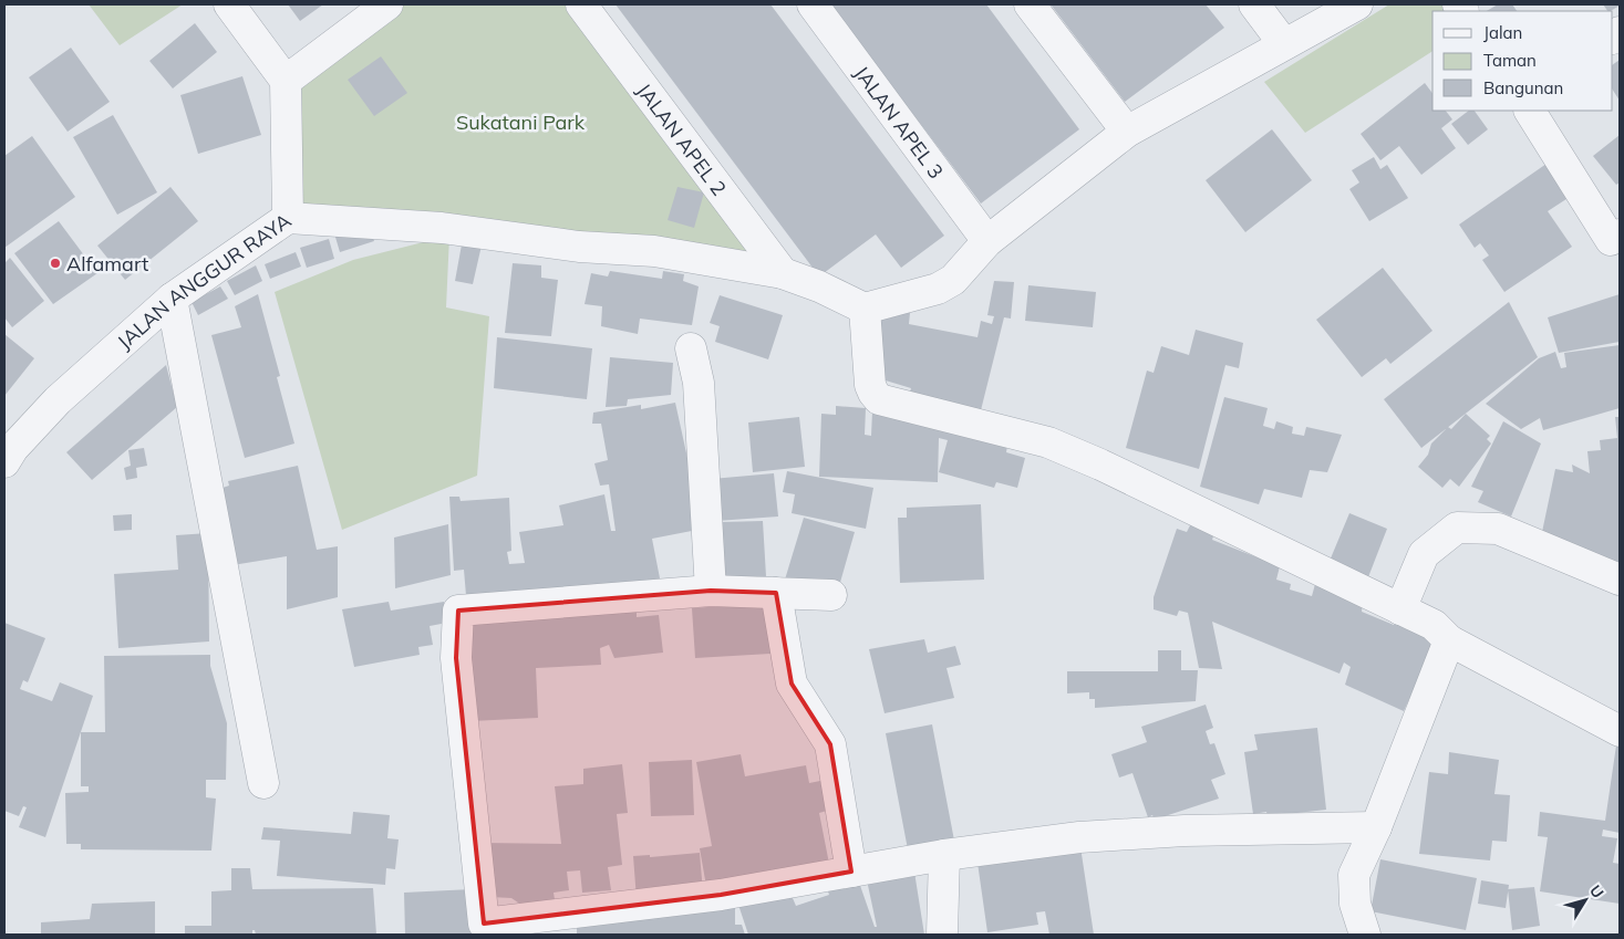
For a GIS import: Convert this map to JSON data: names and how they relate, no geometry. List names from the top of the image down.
{
  "streets": {
    "street": ["JALAN APEL 3", "JALAN APEL 2", "JALAN ANGGUR RAYA"]
  },
  "parks": ["Sukatani Park"],
  "places": ["Alfamart"],
  "legend": ["Jalan", "Taman", "Bangunan"],
  "north": "top right"
}
